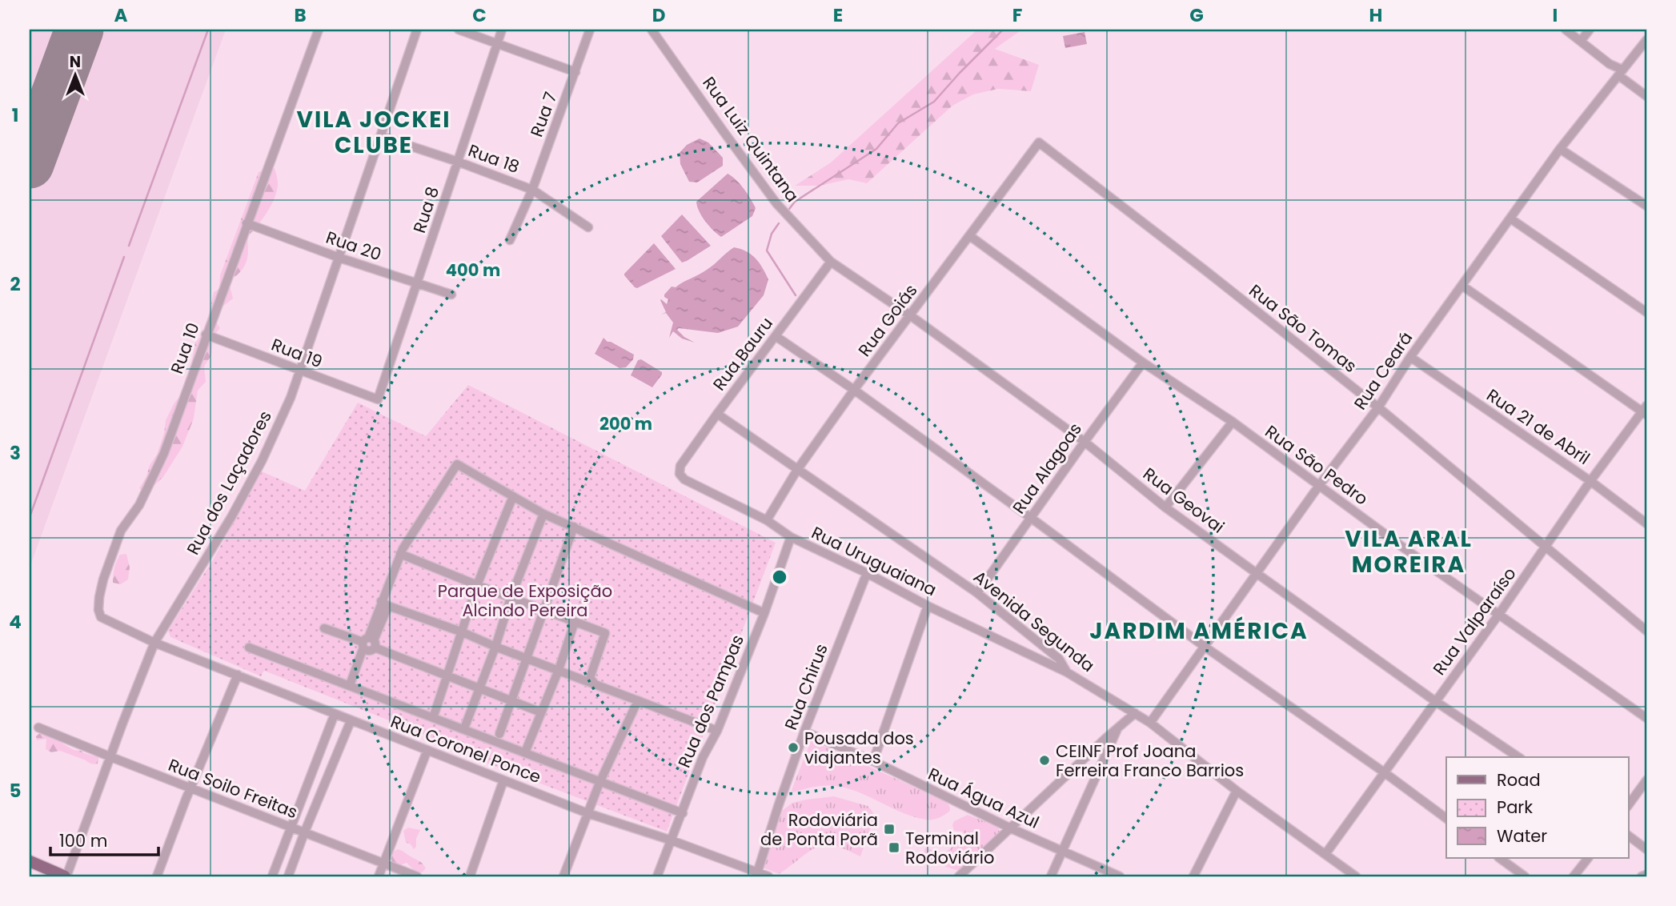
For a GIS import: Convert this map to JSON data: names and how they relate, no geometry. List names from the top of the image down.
{
  "streets": {
    "street": [
      "Rua 7",
      "Rua Luiz Quintana",
      "Rua 18",
      "Rua 8",
      "Rua 20",
      "Rua Goiás",
      "Rua São Tomas",
      "Rua 10",
      "Rua 19",
      "Rua Bauru",
      "Rua Ceará",
      "Rua 21 de Abril",
      "Rua São Pedro",
      "Rua Alagoas",
      "Rua dos Laçadores",
      "Rua Geovai",
      "Rua Uruguaiana",
      "Avenida Segunda",
      "Rua Valparaíso",
      "Rua Chirus",
      "Rua dos Pampas",
      "Rua Coronel Ponce",
      "Rua Soilo Freitas",
      "Rua Água Azul"
    ]
  },
  "crossings": [
    ["Rua 7", "Rua 18"],
    ["Rua Luiz Quintana", "Rua Bauru"],
    ["Rua Luiz Quintana", "Rua Geovai"],
    ["Rua 18", "Rua 8"],
    ["Rua 18", "Rua dos Laçadores"],
    ["Rua 8", "Rua 20"],
    ["Rua 8", "Rua 19"],
    ["Rua 20", "Rua 10"],
    ["Rua 20", "Rua dos Laçadores"],
    ["Rua Goiás", "Rua São Tomas"],
    ["Rua Goiás", "Rua São Pedro"],
    ["Rua Goiás", "Rua Geovai"],
    ["Rua Goiás", "Rua Uruguaiana"],
    ["Rua Goiás", "Avenida Segunda"],
    ["Rua São Tomas", "Rua Ceará"],
    ["Rua São Tomas", "Rua Valparaíso"],
    ["Rua 10", "Rua 19"],
    ["Rua 10", "Rua dos Laçadores"],
    ["Rua 10", "Rua Coronel Ponce"],
    ["Rua 19", "Rua dos Laçadores"],
    ["Rua Bauru", "Rua Geovai"],
    ["Rua Bauru", "Rua Uruguaiana"],
    ["Rua Bauru", "Avenida Segunda"],
    ["Rua Ceará", "Rua 21 de Abril"],
    ["Rua Ceará", "Rua São Pedro"],
    ["Rua Ceará", "Rua Geovai"],
    ["Rua Ceará", "Avenida Segunda"],
    ["Rua 21 de Abril", "Rua Valparaíso"],
    ["Rua São Pedro", "Rua Alagoas"],
    ["Rua São Pedro", "Rua Valparaíso"],
    ["Rua Alagoas", "Rua Geovai"],
    ["Rua Alagoas", "Avenida Segunda"],
    ["Rua dos Laçadores", "Rua Coronel Ponce"],
    ["Rua dos Laçadores", "Rua Soilo Freitas"],
    ["Rua Geovai", "Rua Valparaíso"],
    ["Rua Uruguaiana", "Avenida Segunda"],
    ["Rua Uruguaiana", "Rua Chirus"],
    ["Rua Uruguaiana", "Rua dos Pampas"],
    ["Avenida Segunda", "Rua Valparaíso"],
    ["Rua Chirus", "Rua Coronel Ponce"],
    ["Rua Chirus", "Rua Água Azul"],
    ["Rua dos Pampas", "Rua Coronel Ponce"]
  ],
  "districts": ["VILA JOCKEI CLUBE", "VILA ARAL MOREIRA", "JARDIM AMÉRICA"],
  "parks": ["Parque de Exposição Alcindo Pereira"],
  "places": {
    "other": ["Pousada dos viajantes", "CEINF Prof Joana Ferreira Franco Barrios"],
    "transit": ["Rodoviária de Ponta Porã", "Terminal Rodoviário"]
  },
  "legend": ["Road", "Park", "Water"],
  "scale_bar": "100 m",
  "north": "top",
  "grid": {
    "columns": [
      "A",
      "B",
      "C",
      "D",
      "E",
      "F",
      "G",
      "H",
      "I"
    ],
    "rows": [
      "1",
      "2",
      "3",
      "4",
      "5"
    ]
  },
  "rings": ["400 m", "200 m"]
}
